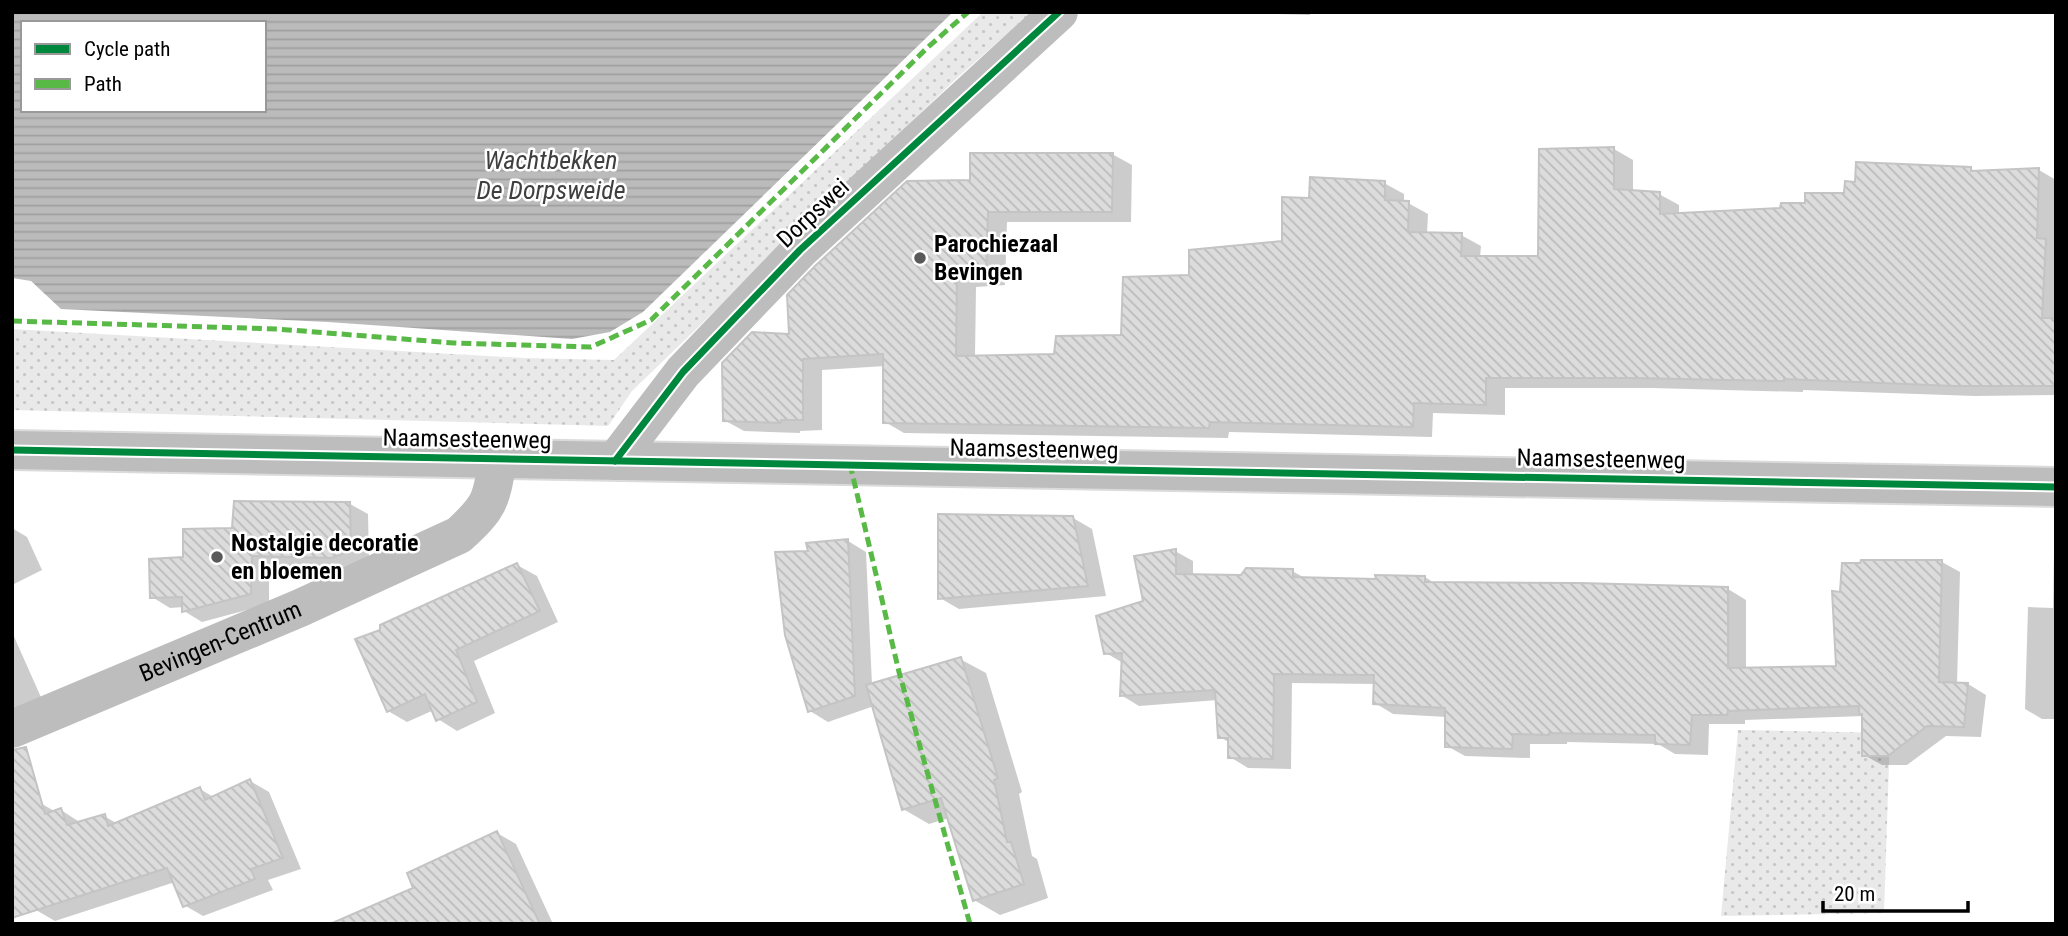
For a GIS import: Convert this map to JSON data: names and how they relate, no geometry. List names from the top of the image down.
{
  "streets": {
    "main road": ["Dorpswei", "Naamsesteenweg", "Bevingen-Centrum"]
  },
  "crossings": [
    ["Dorpswei", "Naamsesteenweg"],
    ["Naamsesteenweg", "Bevingen-Centrum"]
  ],
  "water": ["Wachtbekken De Dorpsweide"],
  "places": ["Parochiezaal Bevingen", "Nostalgie decoratie en bloemen"],
  "legend": ["Cycle path", "Path"],
  "scale_bar": "20 m"
}
